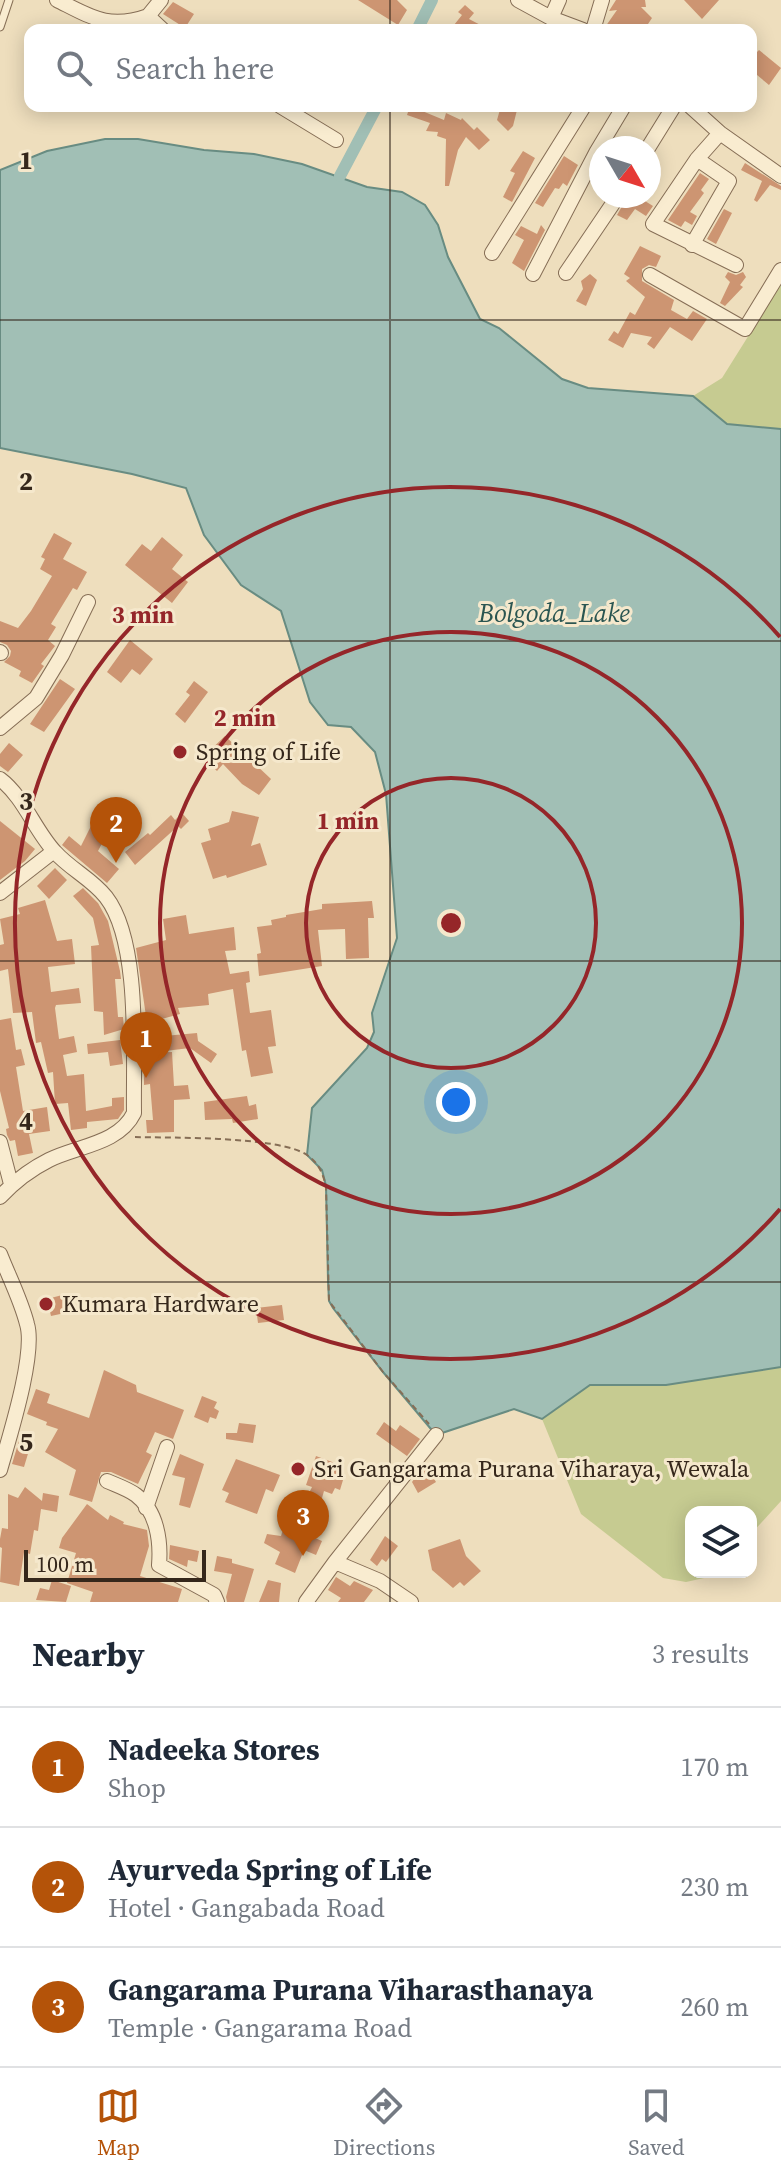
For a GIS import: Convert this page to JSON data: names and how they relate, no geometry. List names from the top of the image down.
{
  "water": ["Bolgoda_Lake"],
  "places": ["Spring of Life", "Kumara Hardware", "Sri Gangarama Purana Viharaya, Wewala"],
  "scale_bar": "100 m",
  "north": "bottom right",
  "page": {
    "search": "Search here",
    "pins": ["2", "1", "3"],
    "scale": "100 m",
    "heading": ["Nearby", "3 results"],
    "list": [
      {
        "mark": "1",
        "name": "Nadeeka Stores",
        "note": "Shop",
        "value": "170 m"
      },
      {
        "mark": "2",
        "name": "Ayurveda Spring of Life",
        "note": "Hotel · Gangabada Road",
        "value": "230 m"
      },
      {
        "mark": "3",
        "name": "Gangarama Purana Viharasthanaya",
        "note": "Temple · Gangarama Road",
        "value": "260 m"
      }
    ],
    "nav": ["Map", "Directions", "Saved"]
  },
  "grid": {
    "rows": [
      "1",
      "2",
      "3",
      "4",
      "5"
    ]
  },
  "rings": ["3 min", "2 min", "1 min"]
}
